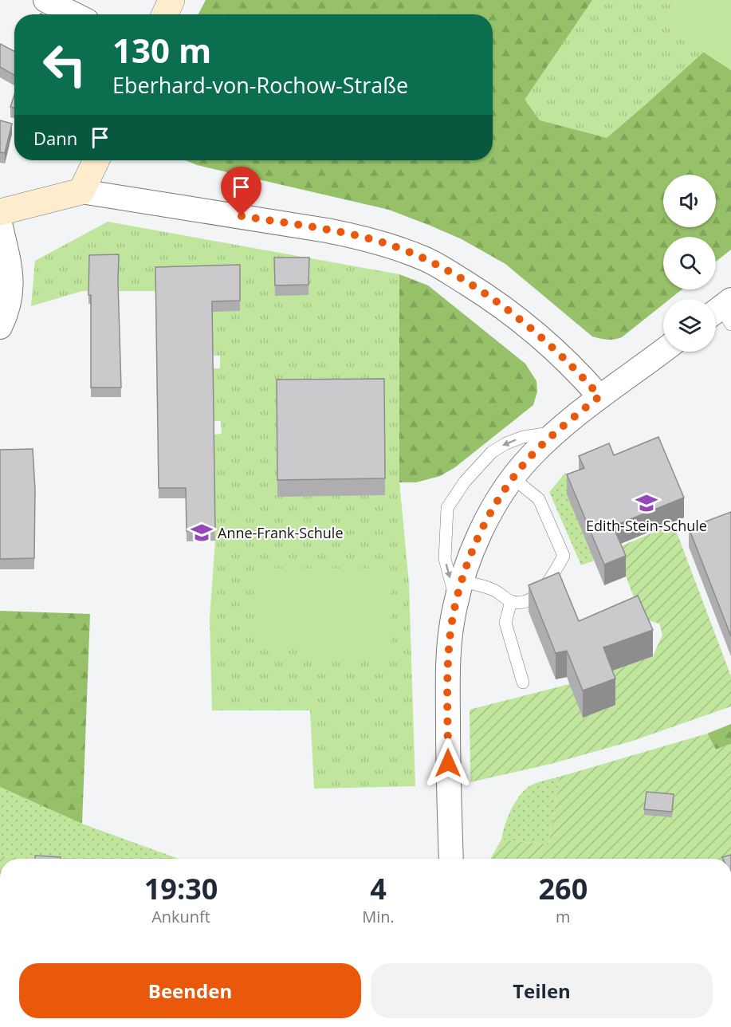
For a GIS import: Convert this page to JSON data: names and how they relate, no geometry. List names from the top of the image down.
{
  "places": {
    "school or university": ["Edith-Stein-Schule", "Anne-Frank-Schule"]
  },
  "page": {
    "turn": ["130 m", "Eberhard-von-Rochow-Straße"],
    "then": "Dann",
    "eta": [
      "19:30",
      "Ankunft",
      "4",
      "Min.",
      "260",
      "m"
    ],
    "buttons": ["Beenden", "Teilen"]
  }
}
